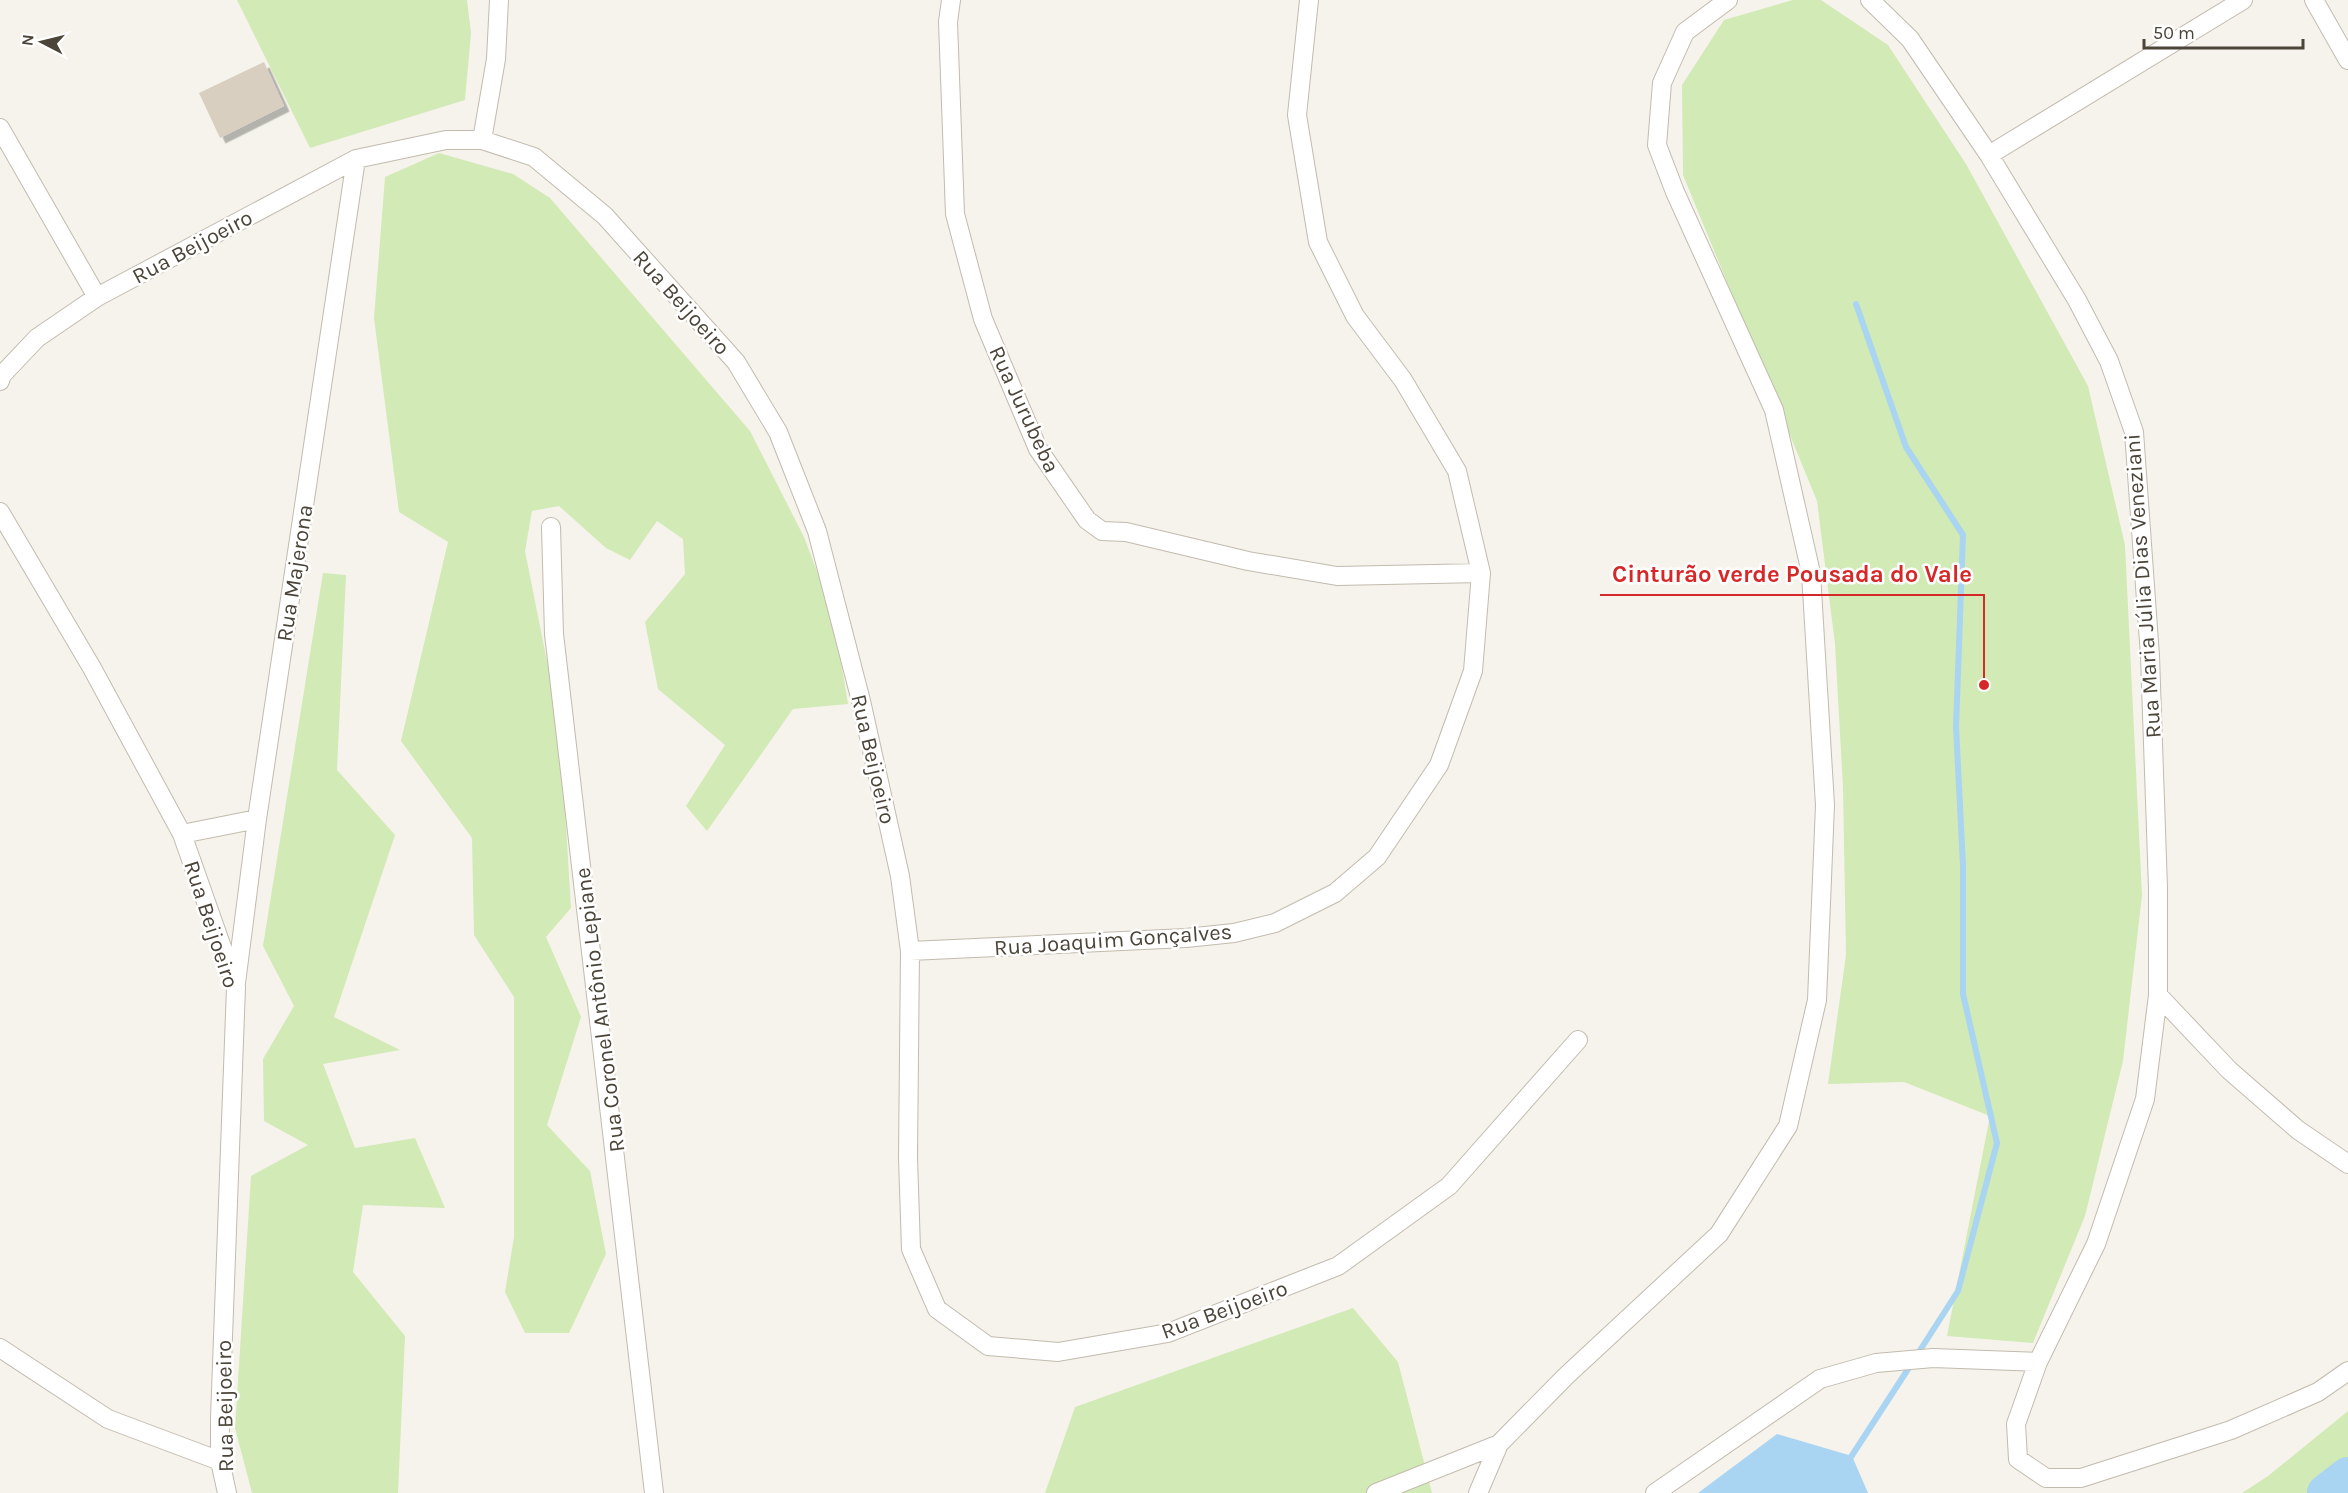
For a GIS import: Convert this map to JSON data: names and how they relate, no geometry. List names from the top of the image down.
{
  "streets": {
    "street": [
      "Rua Beijoeiro",
      "Rua Jurubeba",
      "Rua Majerona",
      "Rua Maria Júlia Dias Veneziani",
      "Rua Joaquim Gonçalves",
      "Rua Coronel Antônio Lepiane"
    ]
  },
  "crossings": [
    ["Rua Beijoeiro", "Rua Majerona"],
    ["Rua Beijoeiro", "Rua Joaquim Gonçalves"],
    ["Rua Jurubeba", "Rua Joaquim Gonçalves"]
  ],
  "places": ["Cinturão verde Pousada do Vale"],
  "scale_bar": "50 m",
  "north": "left"
}
